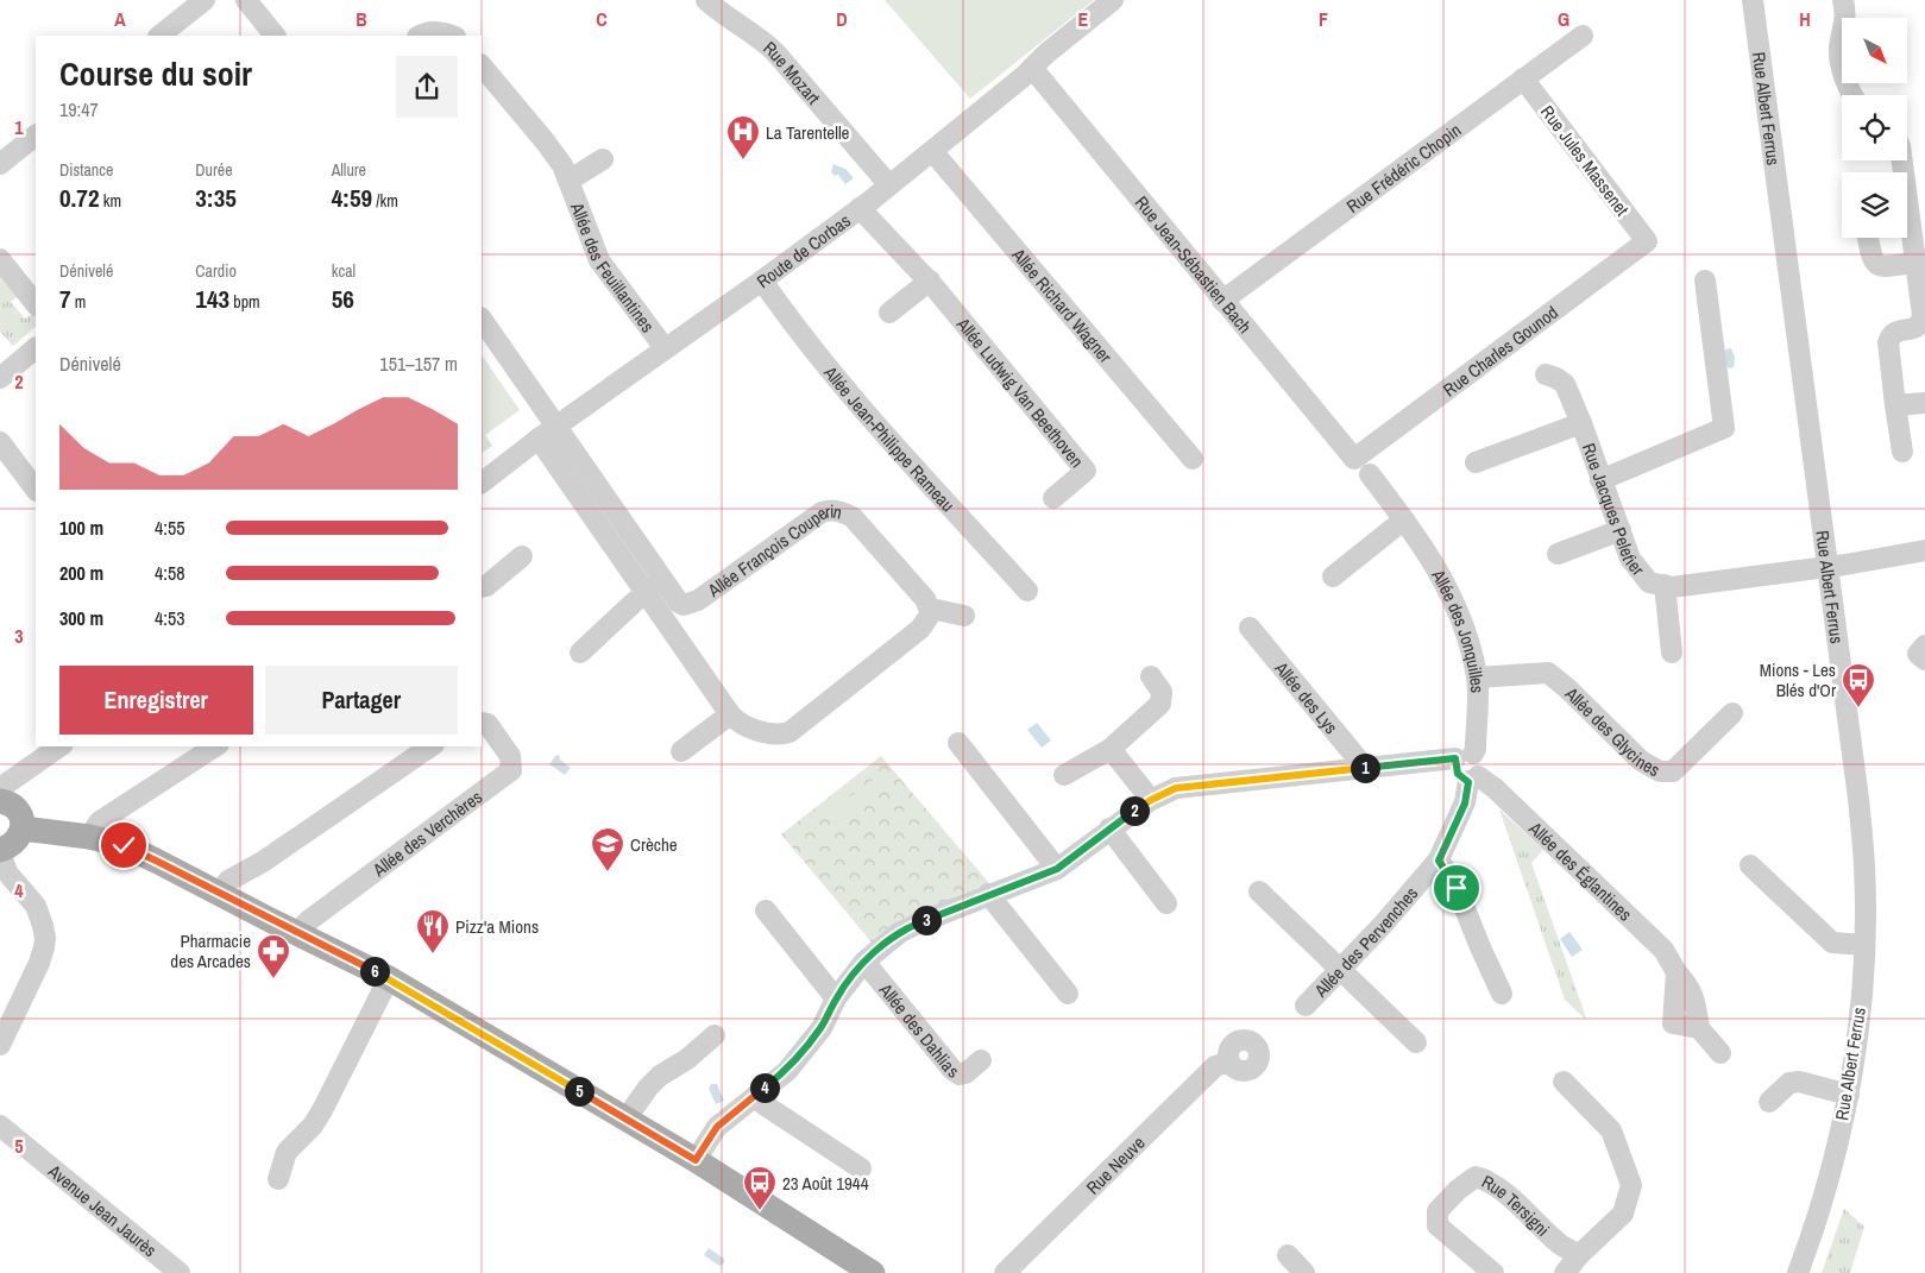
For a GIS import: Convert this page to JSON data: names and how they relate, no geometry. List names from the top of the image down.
{
  "streets": {
    "street": [
      "Rue Mozart",
      "Rue Albert Ferrus",
      "Rue Jules Massenet",
      "Rue Frédéric Chopin",
      "Route de Corbas",
      "Rue Jean-Sébastien Bach",
      "Allée des Feuillantines",
      "Allée Richard Wagner",
      "Rue Charles Gounod",
      "Allée Ludwig Van Beethoven",
      "Allée Jean-Philippe Rameau",
      "Rue Jacques Peletier",
      "Allée François Couperin",
      "Allée des Jonquilles",
      "Allée des Lys",
      "Allée des Glycines",
      "Allée des Verchères",
      "Allée des Églantines",
      "Allée des Pervenches",
      "Allée des Dahlias",
      "Rue Neuve",
      "Rue Tersigni",
      "Avenue Jean Jaurès"
    ]
  },
  "crossings": [
    ["Rue Mozart", "Route de Corbas"],
    ["Rue Albert Ferrus", "Rue Jacques Peletier"],
    ["Rue Jules Massenet", "Rue Frédéric Chopin"],
    ["Rue Jules Massenet", "Rue Charles Gounod"],
    ["Rue Frédéric Chopin", "Rue Jean-Sébastien Bach"],
    ["Route de Corbas", "Rue Jean-Sébastien Bach"],
    ["Route de Corbas", "Allée des Feuillantines"],
    ["Route de Corbas", "Allée Richard Wagner"],
    ["Route de Corbas", "Allée Ludwig Van Beethoven"],
    ["Route de Corbas", "Allée Jean-Philippe Rameau"],
    ["Route de Corbas", "Allée François Couperin"],
    ["Rue Jean-Sébastien Bach", "Rue Charles Gounod"],
    ["Allée des Jonquilles", "Allée des Glycines"],
    ["Allée des Églantines", "Allée des Pervenches"]
  ],
  "places": {
    "hospital": ["La Tarentelle"],
    "bus stop": ["Mions - Les Blés d'Or", "23 Août 1944"],
    "school or university": ["Crèche"],
    "restaurant": ["Pizz'a Mions"],
    "pharmacy": ["Pharmacie des Arcades"]
  },
  "north": "bottom right",
  "page": {
    "heading": ["Course du soir", "19:47"],
    "stats": [
      ["Distance", "0.72 km"],
      ["Durée", "3:35"],
      ["Allure", "4:59 /km"],
      ["Dénivelé", "7 m"],
      ["Cardio", "143 bpm"],
      ["kcal", "56"]
    ],
    "chart": ["Dénivelé", "151–157 m"],
    "list": [
      {
        "name": "100 m",
        "note": "4:55"
      },
      {
        "name": "200 m",
        "note": "4:58"
      },
      {
        "name": "300 m",
        "note": "4:53"
      }
    ],
    "buttons": ["Enregistrer", "Partager"],
    "pins": [
      "1",
      "2",
      "3",
      "6",
      "4",
      "5"
    ]
  },
  "grid": {
    "columns": [
      "A",
      "B",
      "C",
      "D",
      "E",
      "F",
      "G",
      "H"
    ],
    "rows": [
      "1",
      "2",
      "3",
      "4",
      "5"
    ]
  }
}
